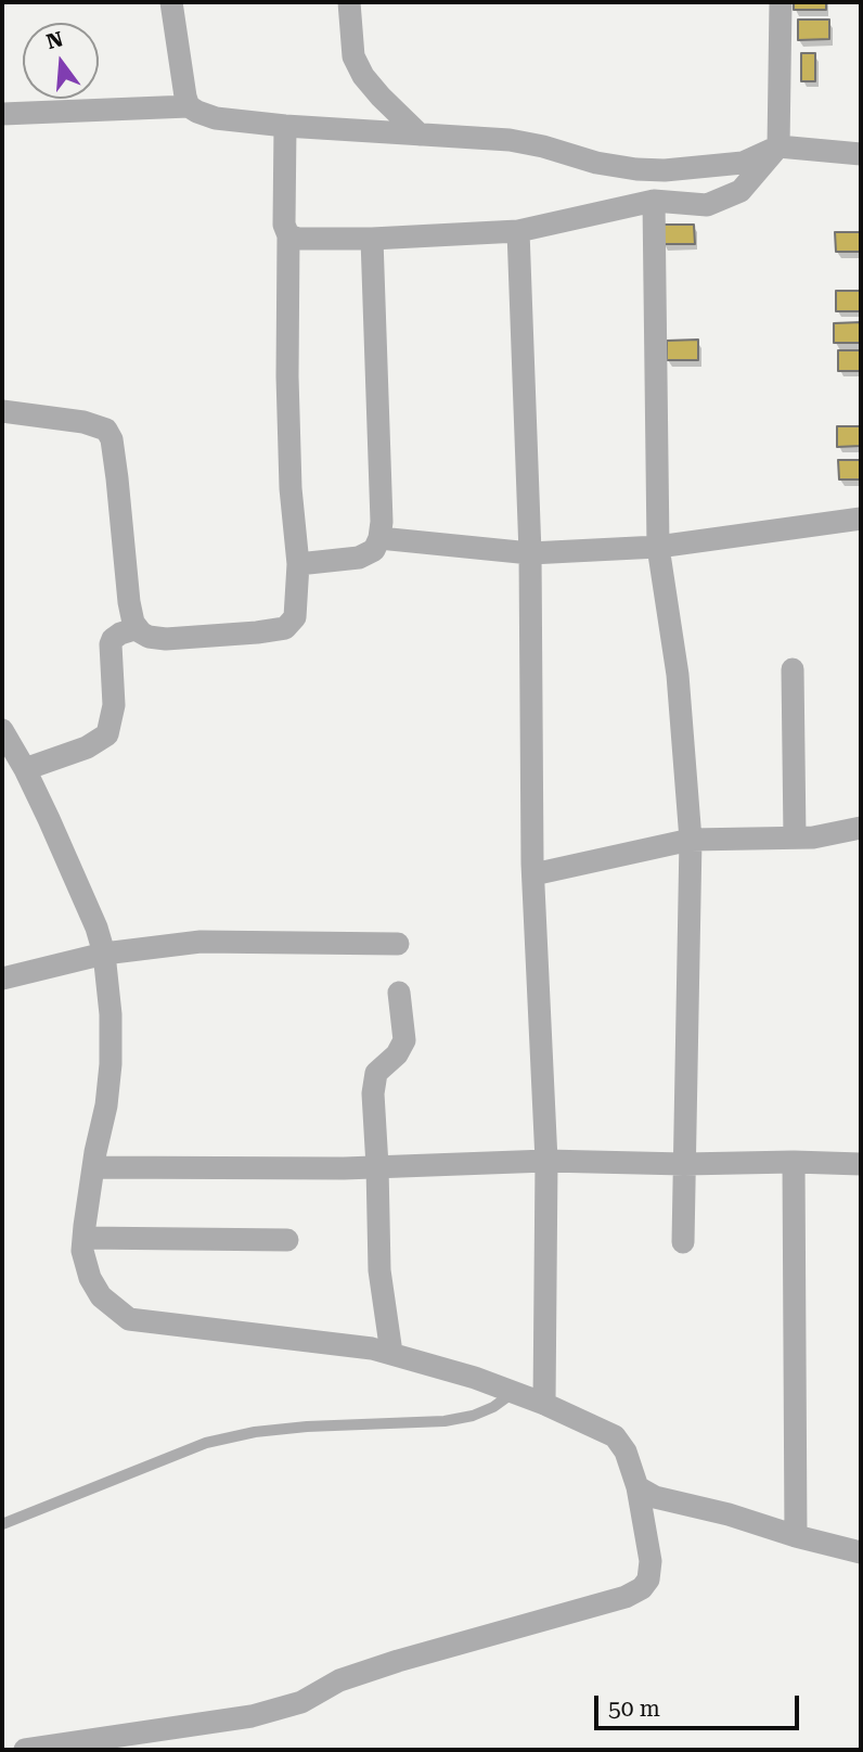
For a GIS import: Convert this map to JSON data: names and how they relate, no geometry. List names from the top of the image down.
{
  "scale_bar": "50 m",
  "north": "top"
}
